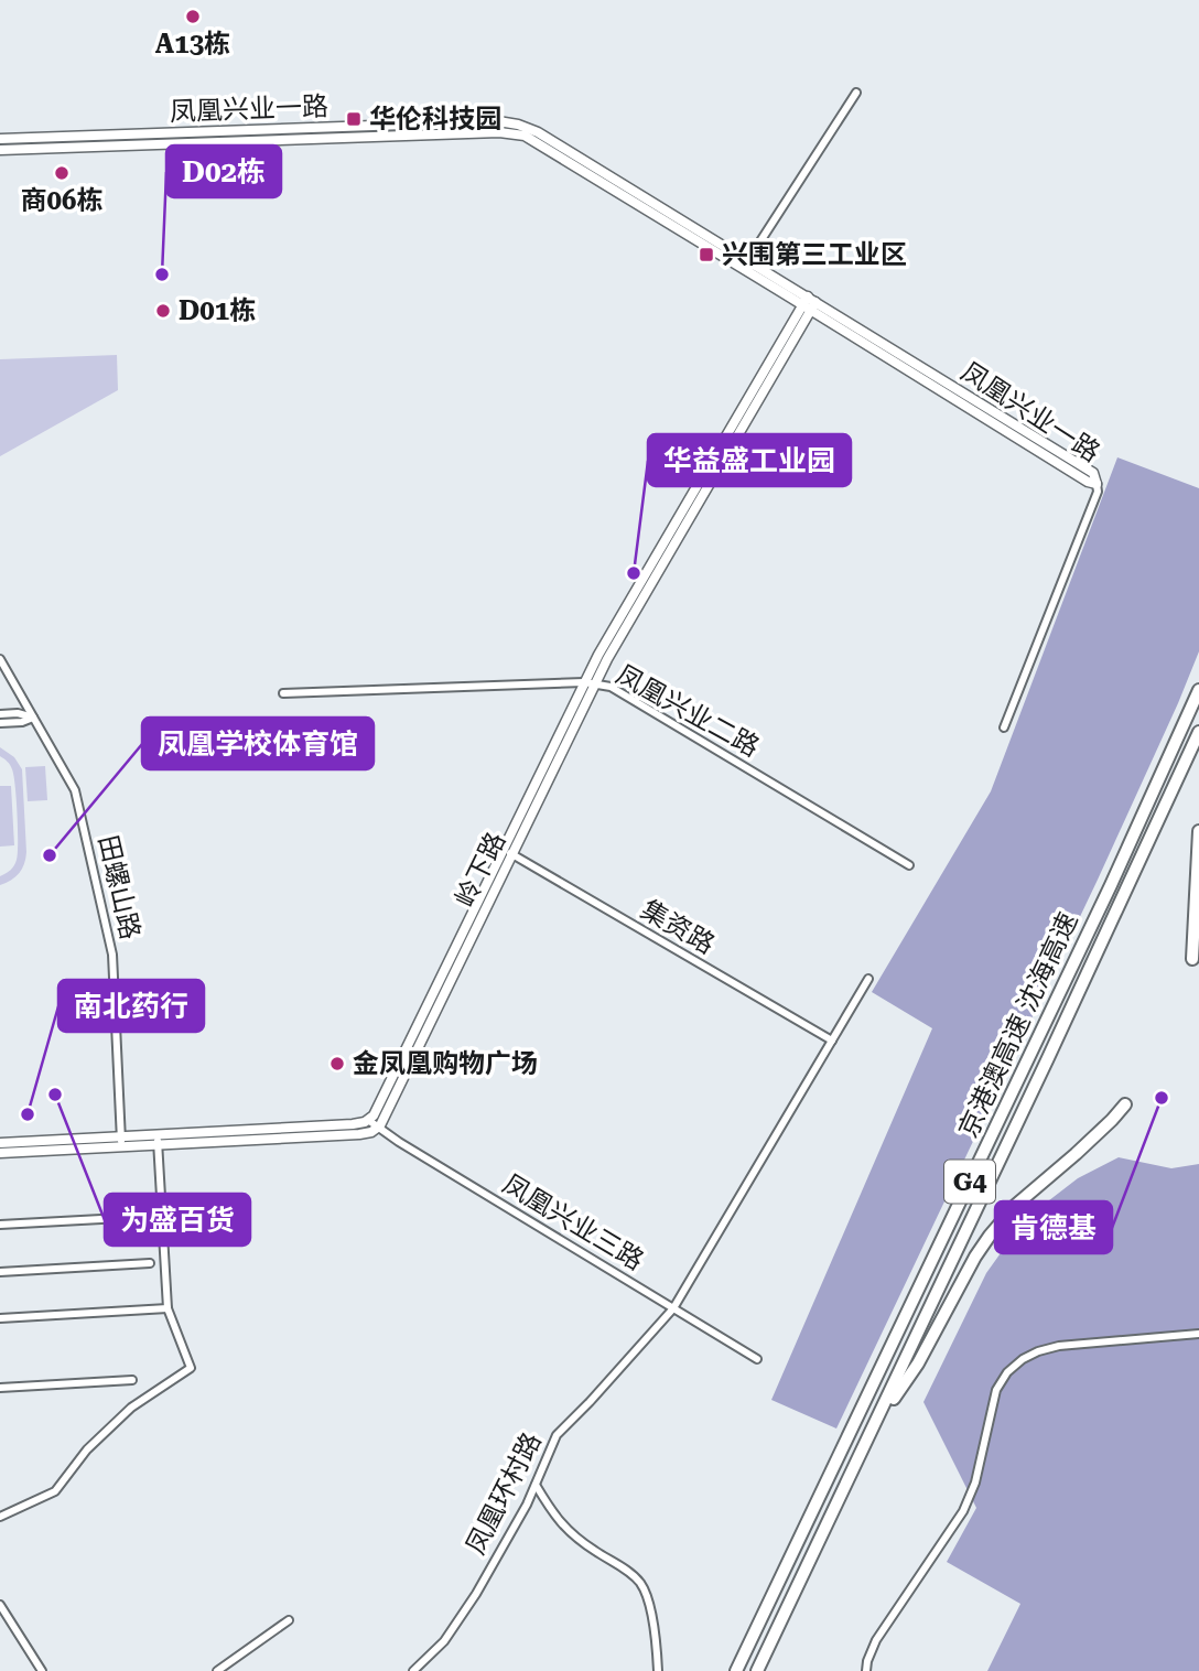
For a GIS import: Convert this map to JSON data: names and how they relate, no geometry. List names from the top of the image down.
{
  "streets": {
    "highway": ["京港澳高速 沈海高速", "G4"],
    "street": [
      "凤凰兴业一路",
      "凤凰兴业二路",
      "岭下路",
      "田螺山路",
      "集资路",
      "凤凰兴业三路",
      "凤凰环村路"
    ]
  },
  "crossings": [
    ["凤凰兴业一路", "岭下路"],
    ["凤凰兴业二路", "岭下路"],
    ["岭下路", "集资路"],
    ["岭下路", "凤凰兴业三路"],
    ["集资路", "凤凰环村路"],
    ["凤凰兴业三路", "凤凰环村路"]
  ],
  "places": {
    "other": [
      "A13栋",
      "商06栋",
      "D02栋",
      "D01栋",
      "华益盛工业园",
      "凤凰学校体育馆",
      "金凤凰购物广场",
      "为盛百货",
      "肯德基",
      "南北药行"
    ],
    "transit": ["华伦科技园", "兴围第三工业区"]
  }
}
